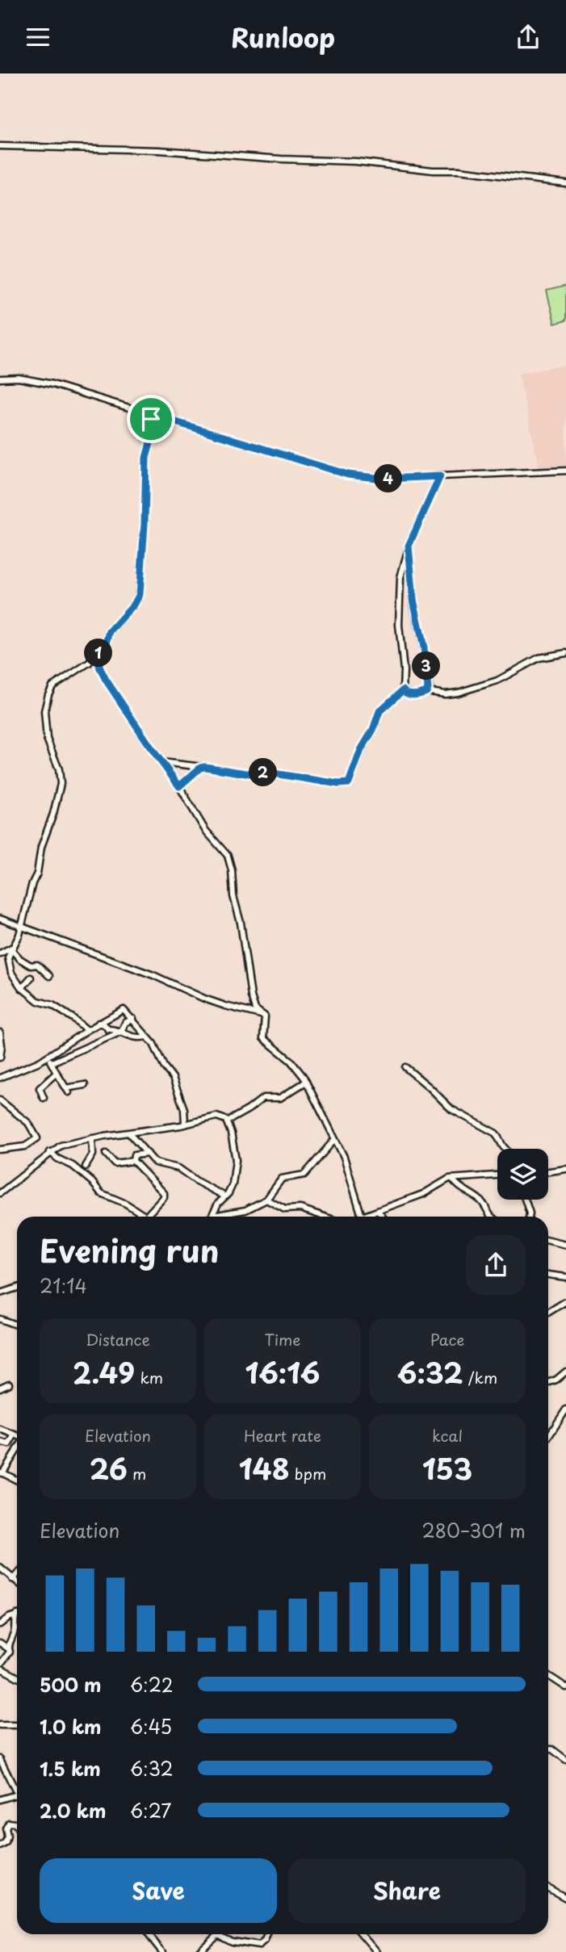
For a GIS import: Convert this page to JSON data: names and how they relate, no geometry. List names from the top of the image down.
{
  "page": {
    "header": "Runloop",
    "pins": [
      "4",
      "1",
      "3",
      "2"
    ],
    "heading": ["Evening run", "21:14"],
    "stats": [
      ["Distance", "2.49 km"],
      ["Time", "16:16"],
      ["Pace", "6:32 /km"],
      ["Elevation", "26 m"],
      ["Heart rate", "148 bpm"],
      ["kcal", "153"]
    ],
    "chart": ["Elevation", "280–301 m"],
    "list": [
      {
        "name": "500 m",
        "note": "6:22"
      },
      {
        "name": "1.0 km",
        "note": "6:45"
      },
      {
        "name": "1.5 km",
        "note": "6:32"
      },
      {
        "name": "2.0 km",
        "note": "6:27"
      }
    ],
    "buttons": ["Save", "Share"]
  }
}
